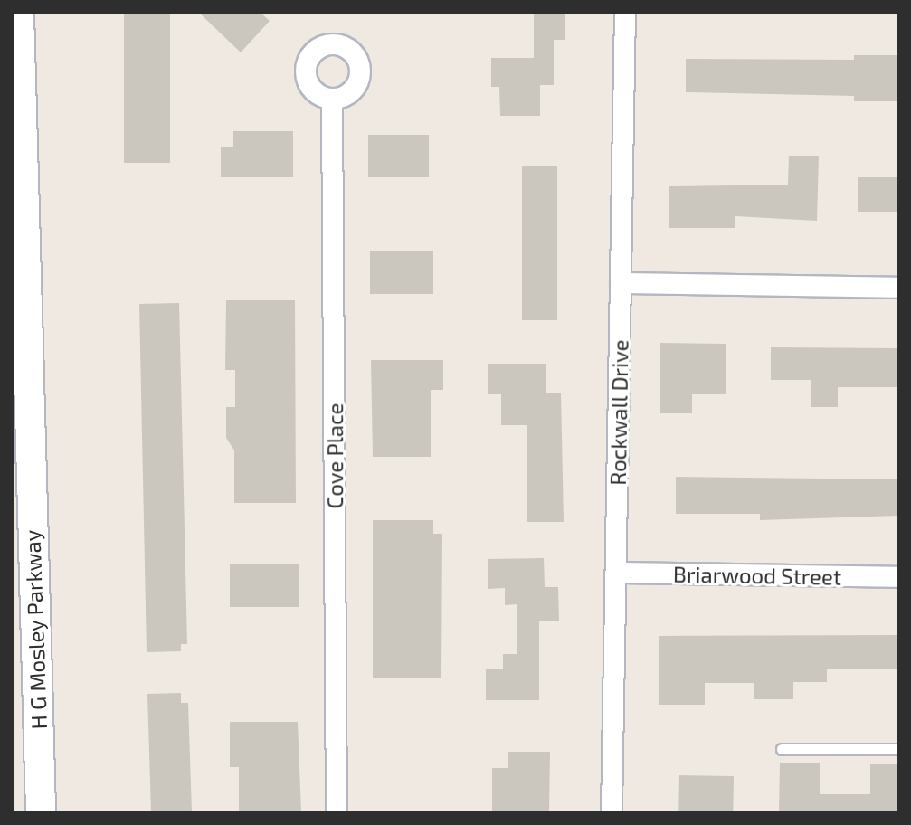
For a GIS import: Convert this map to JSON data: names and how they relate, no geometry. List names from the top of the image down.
{
  "streets": {
    "main road": ["H G Mosley Parkway"],
    "street": ["Rockwall Drive", "Cove Place", "Briarwood Street"]
  },
  "crossings": [
    ["Rockwall Drive", "Briarwood Street"]
  ]
}
